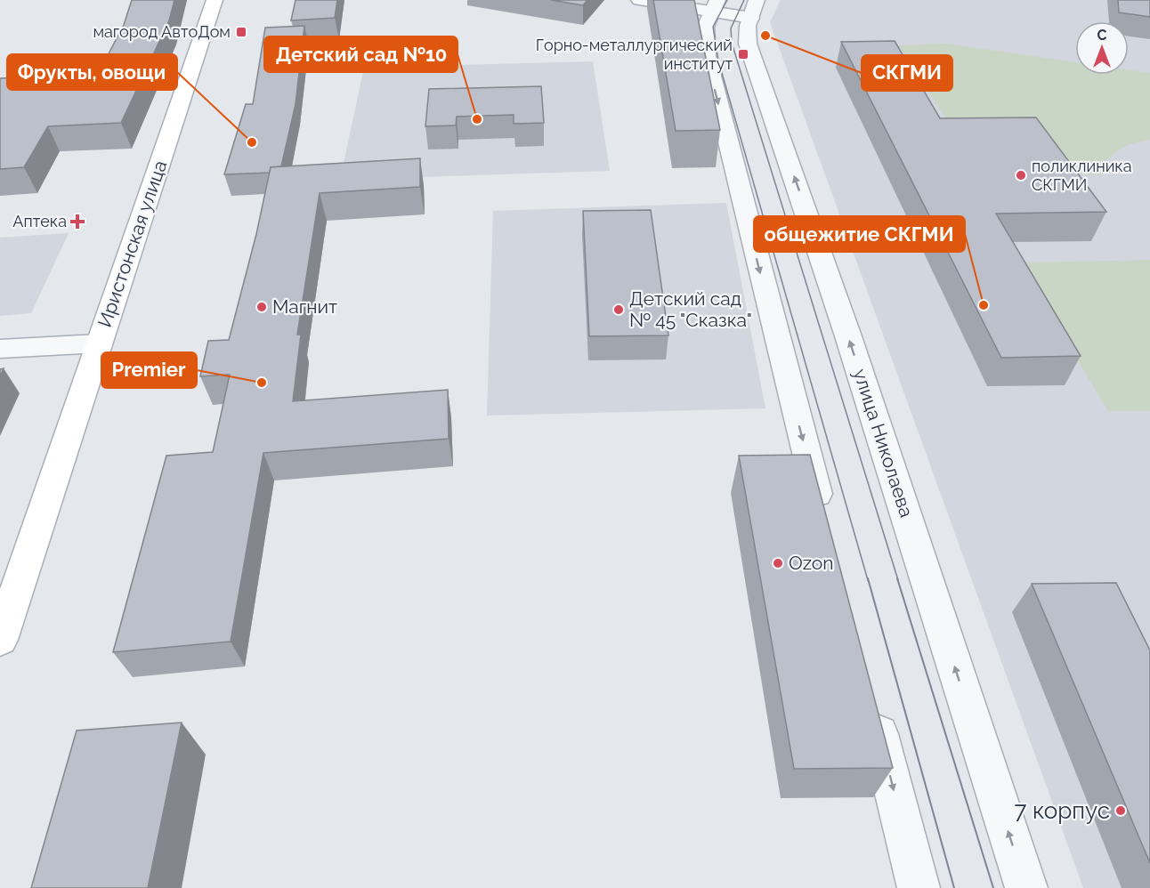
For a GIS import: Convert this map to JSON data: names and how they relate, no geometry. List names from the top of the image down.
{
  "streets": {
    "main road": ["Иристонская улица"],
    "street": ["улица Николаева"]
  },
  "places": {
    "transit": ["магород АвтоДом", "Горно-металлургический институт"],
    "other": [
      "СКГМИ",
      "Детский сад №10",
      "Фрукты, овощи",
      "поликлиника СКГМИ",
      "общежитие СКГМИ",
      "Магнит",
      "Детский сад № 45 \"Сказка\"",
      "Premier",
      "Ozon",
      "7 корпус"
    ],
    "health": ["Аптека"]
  },
  "north": "top"
}
